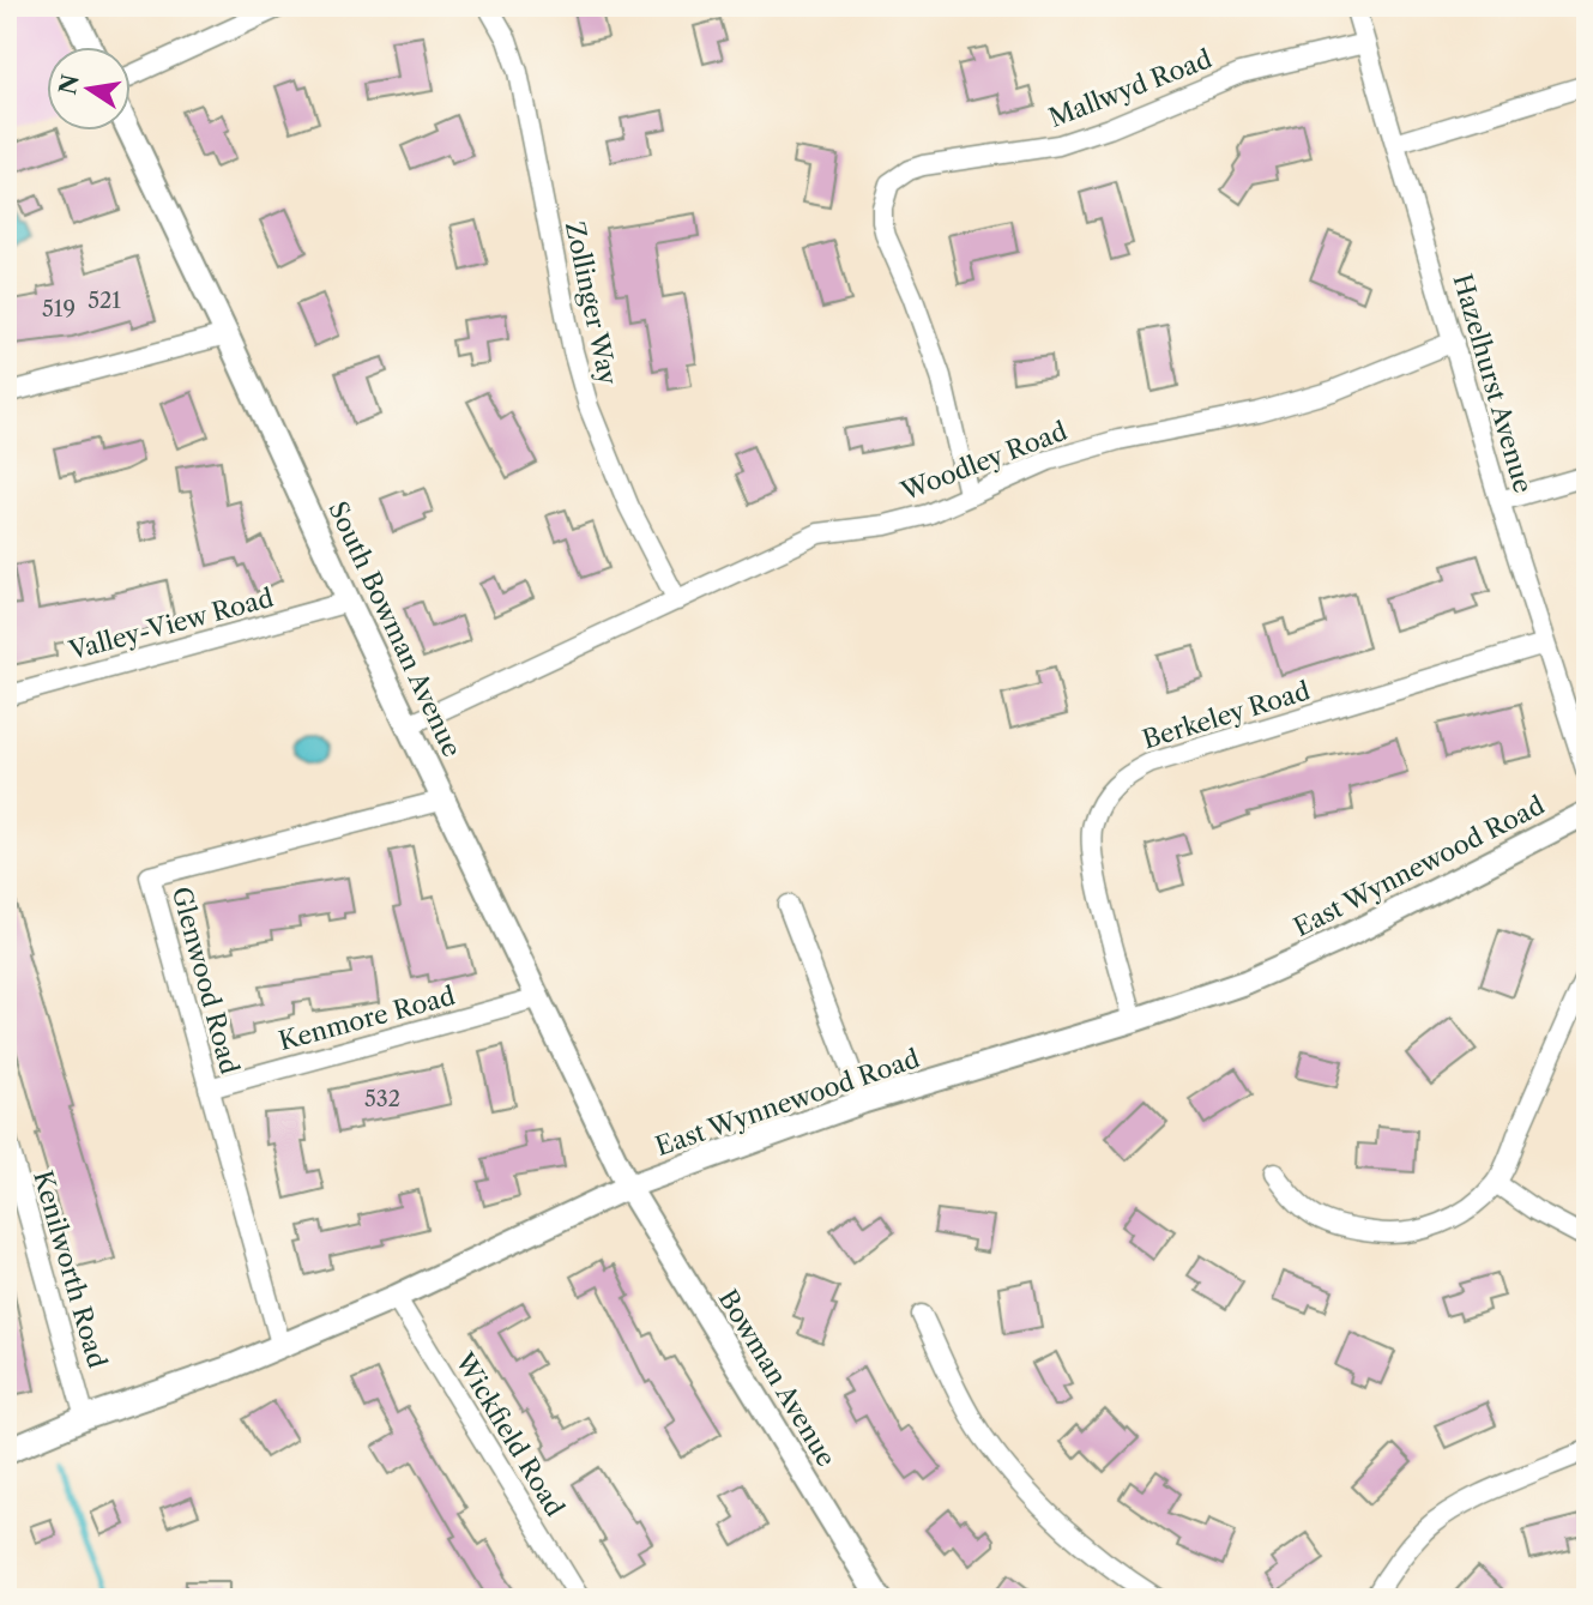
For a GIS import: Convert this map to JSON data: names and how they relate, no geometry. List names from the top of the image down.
{
  "streets": {
    "street": [
      "Mallwyd Road",
      "Zollinger Way",
      "Hazelhurst Avenue",
      "Woodley Road",
      "Valley-View Road",
      "South Bowman Avenue",
      "Berkeley Road",
      "East Wynnewood Road",
      "Glenwood Road",
      "Kenmore Road",
      "Kenilworth Road",
      "Bowman Avenue",
      "Wickfield Road"
    ]
  },
  "crossings": [
    ["Mallwyd Road", "Hazelhurst Avenue"],
    ["Mallwyd Road", "Woodley Road"],
    ["Zollinger Way", "Woodley Road"],
    ["Hazelhurst Avenue", "Woodley Road"],
    ["Hazelhurst Avenue", "Berkeley Road"],
    ["Woodley Road", "South Bowman Avenue"],
    ["Valley-View Road", "South Bowman Avenue"],
    ["South Bowman Avenue", "East Wynnewood Road"],
    ["South Bowman Avenue", "Glenwood Road"],
    ["South Bowman Avenue", "Kenmore Road"],
    ["South Bowman Avenue", "Bowman Avenue"],
    ["Berkeley Road", "East Wynnewood Road"],
    ["East Wynnewood Road", "Glenwood Road"],
    ["East Wynnewood Road", "Kenilworth Road"],
    ["East Wynnewood Road", "Bowman Avenue"],
    ["East Wynnewood Road", "Wickfield Road"],
    ["Glenwood Road", "Kenmore Road"]
  ],
  "house_numbers": ["521", "519", "532"],
  "north": "left"
}
